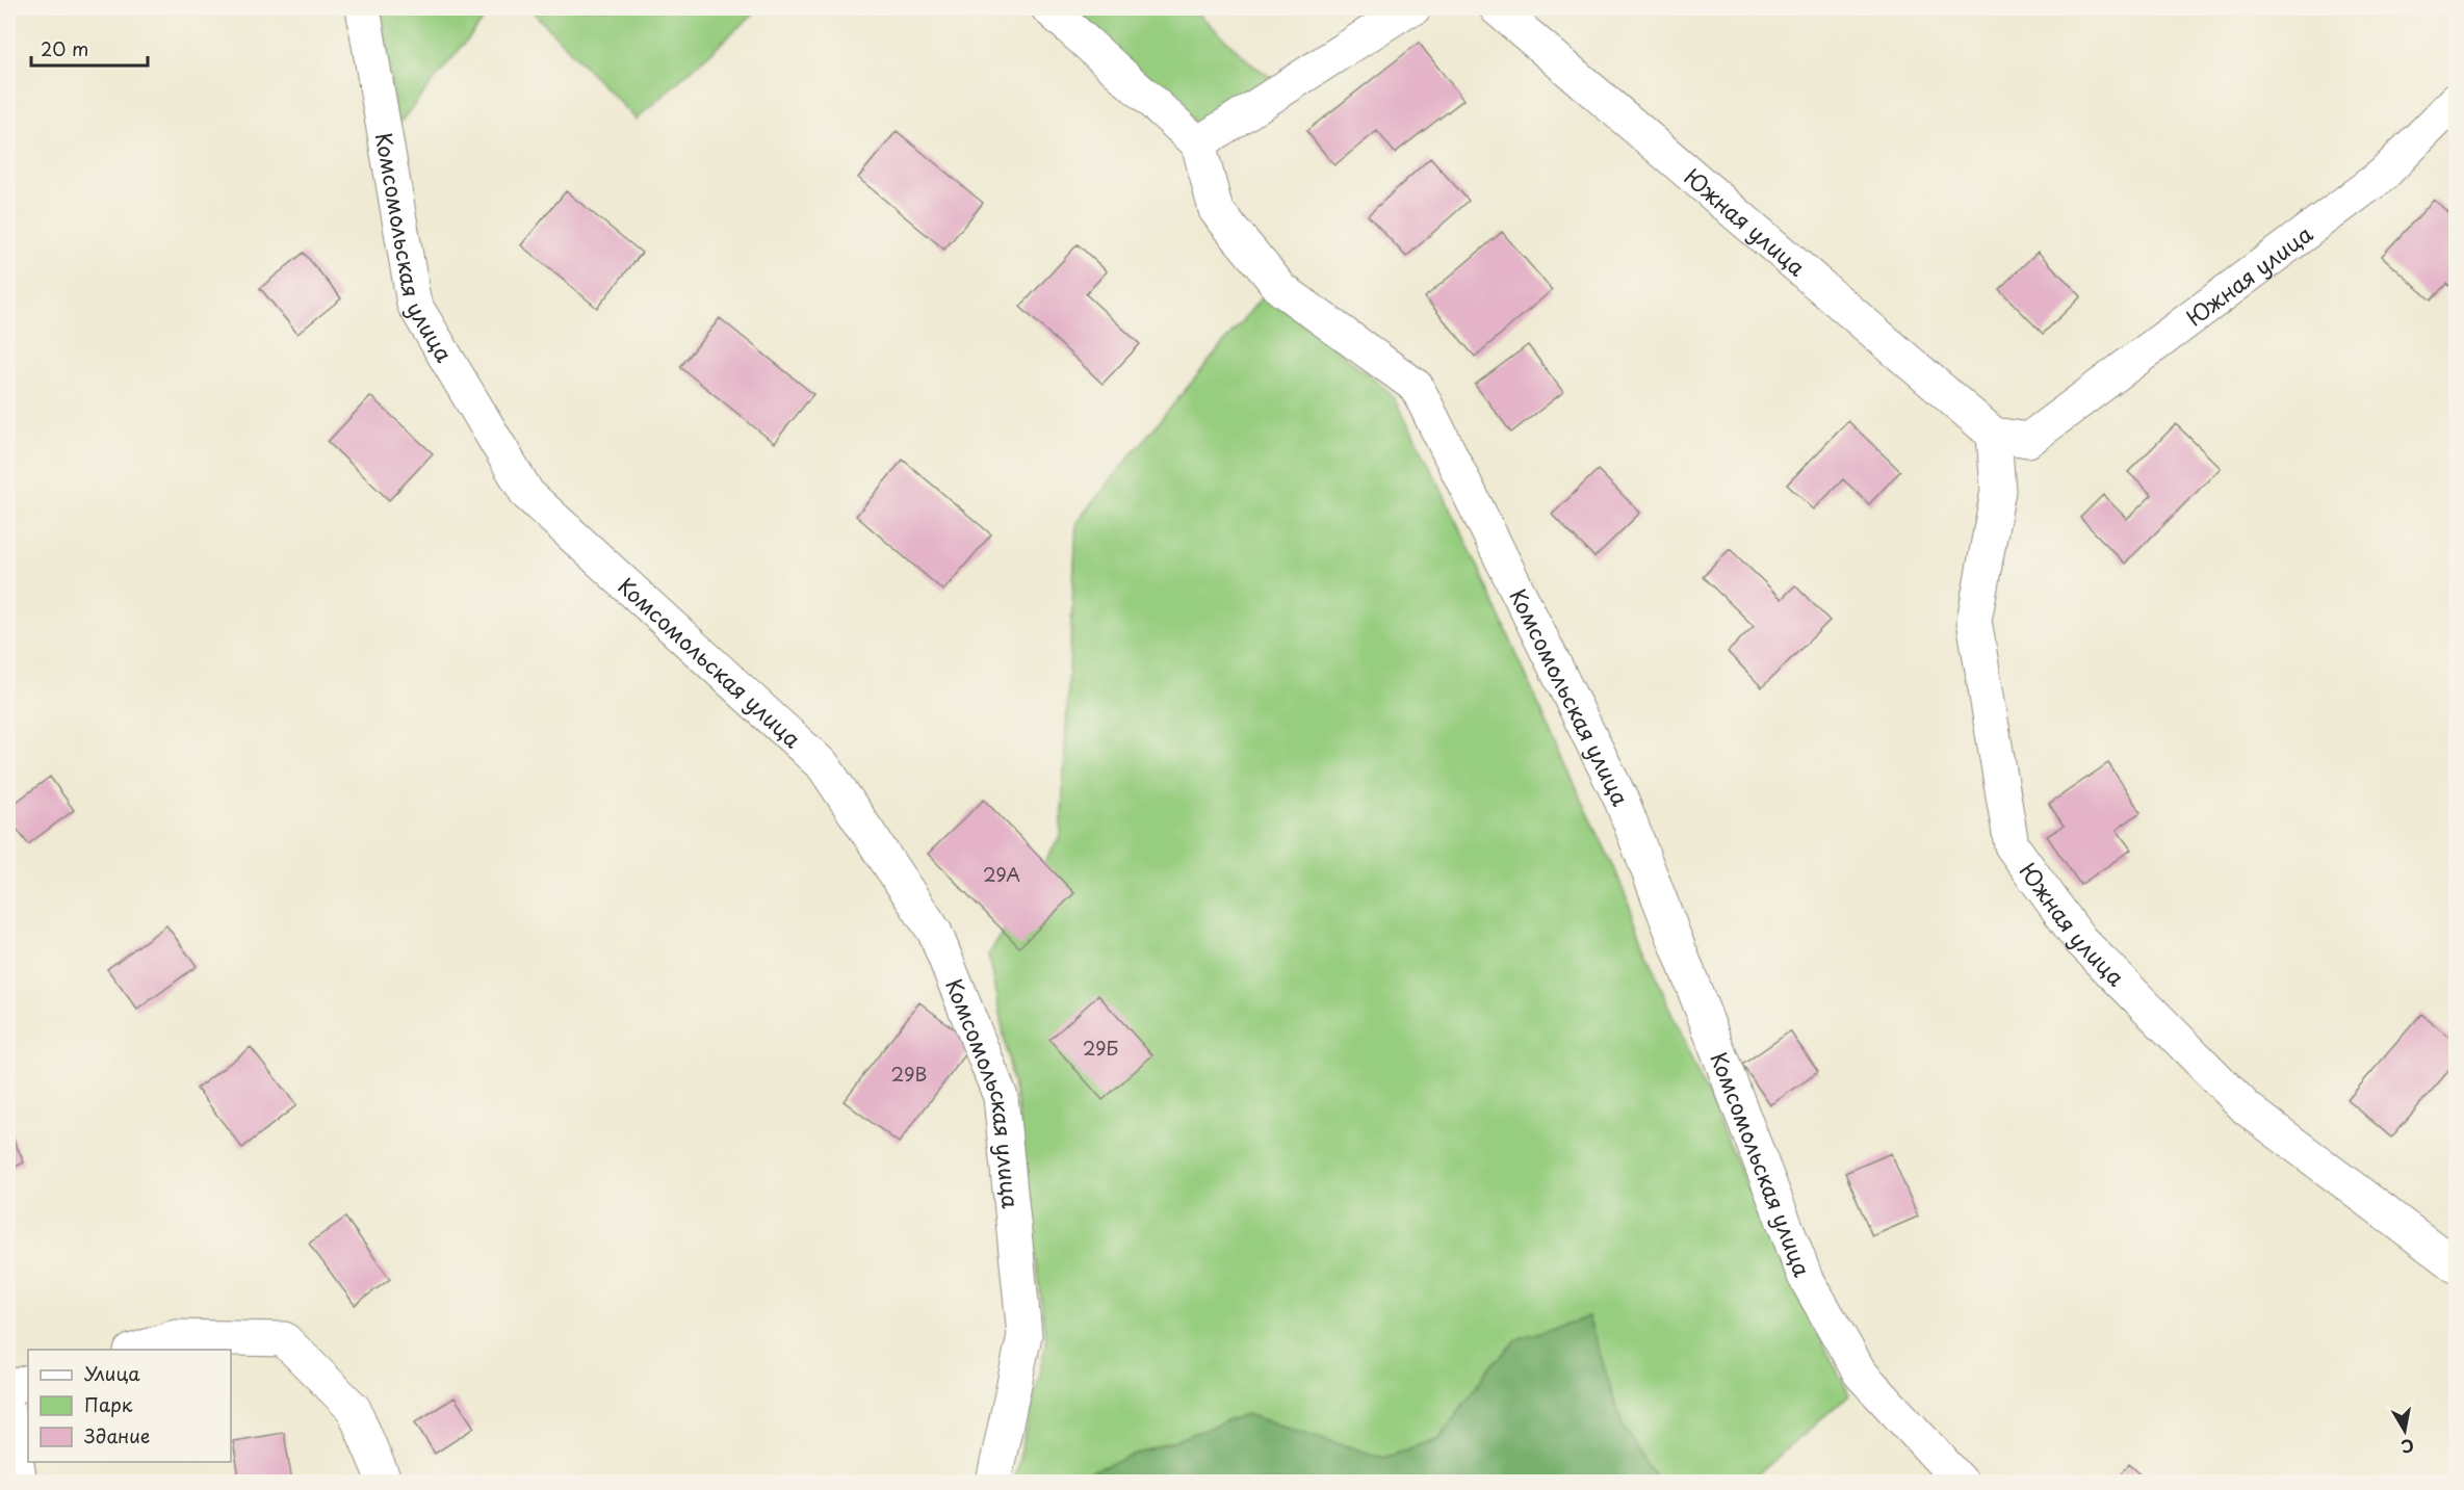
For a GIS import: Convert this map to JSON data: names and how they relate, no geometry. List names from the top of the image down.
{
  "streets": {
    "street": ["Южная улица", "Комсомольская улица"]
  },
  "house_numbers": ["29А", "29Б", "29В"],
  "legend": ["Улица", "Парк", "Здание"],
  "scale_bar": "20 m",
  "north": "bottom"
}
